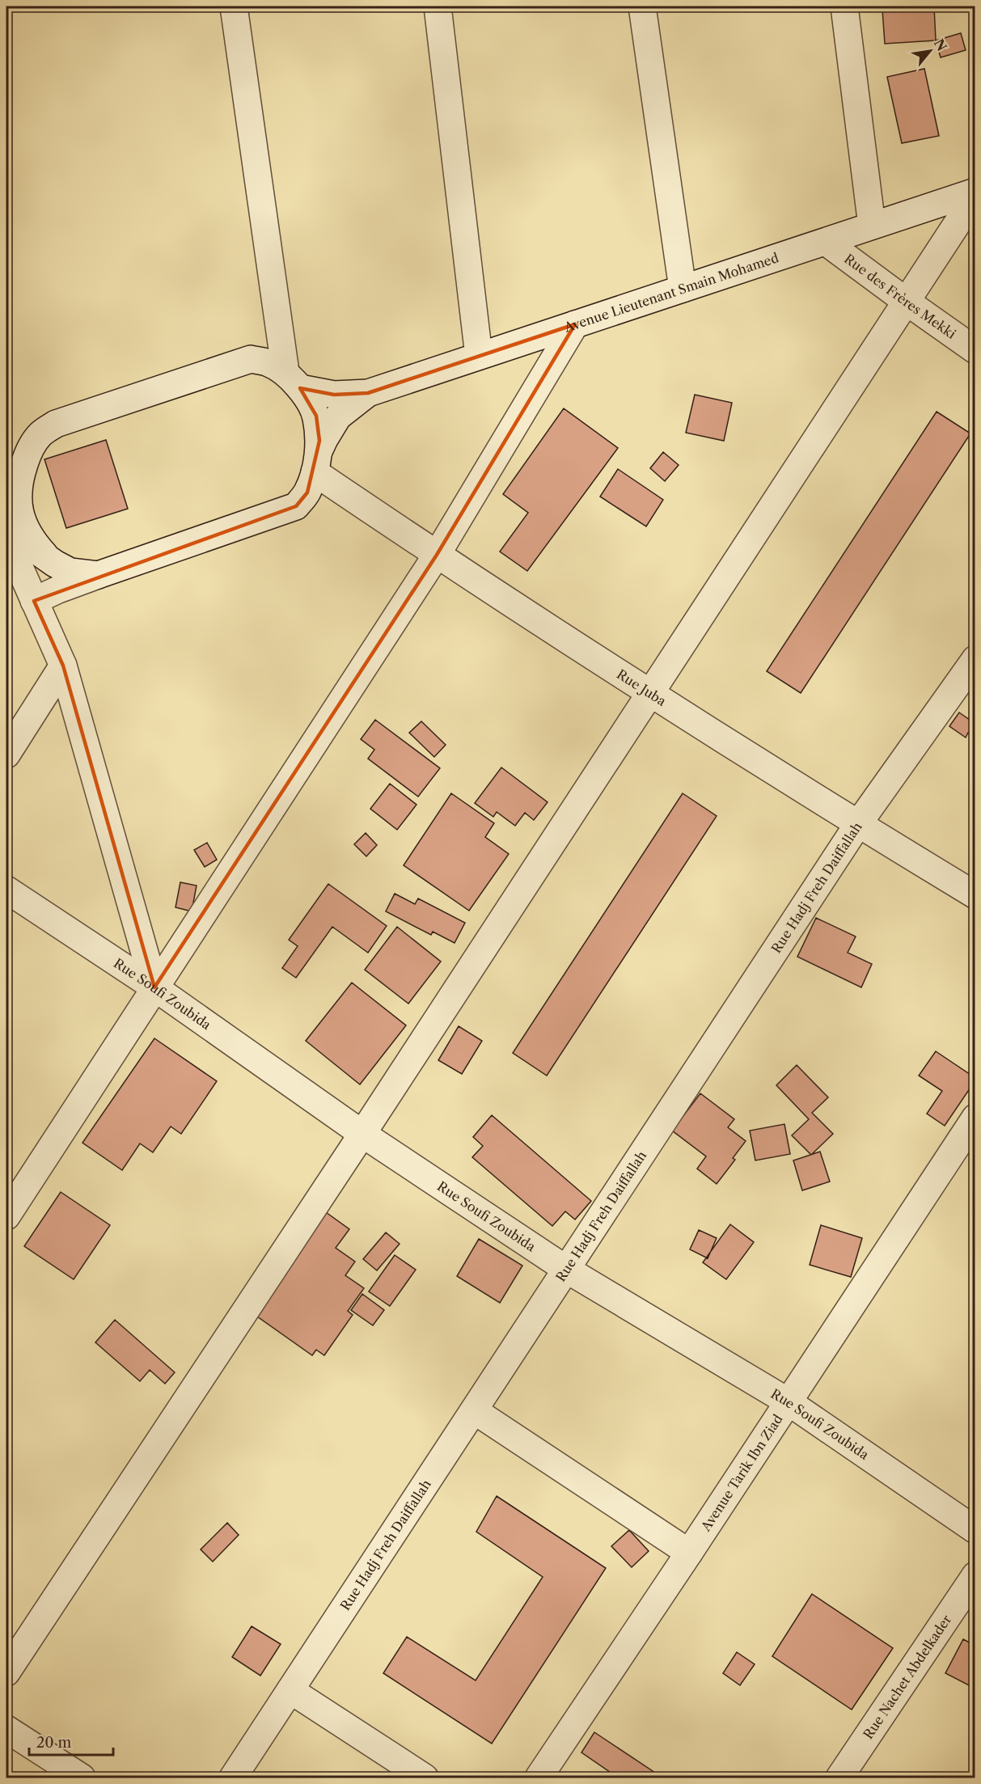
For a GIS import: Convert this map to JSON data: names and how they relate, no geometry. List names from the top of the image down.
{
  "streets": {
    "street": [
      "Avenue Lieutenant Smain Mohamed",
      "Rue des Frères Mekki",
      "Rue Juba",
      "Rue Hadj Freh Daiffallah",
      "Rue Soufi Zoubida",
      "Avenue Tarik Ibn Ziad",
      "Rue Nachet Abdelkader"
    ]
  },
  "crossings": [
    ["Avenue Lieutenant Smain Mohamed", "Rue des Frères Mekki"],
    ["Rue Juba", "Rue Hadj Freh Daiffallah"],
    ["Rue Hadj Freh Daiffallah", "Rue Soufi Zoubida"],
    ["Rue Soufi Zoubida", "Avenue Tarik Ibn Ziad"]
  ],
  "scale_bar": "20 m",
  "north": "top right"
}
